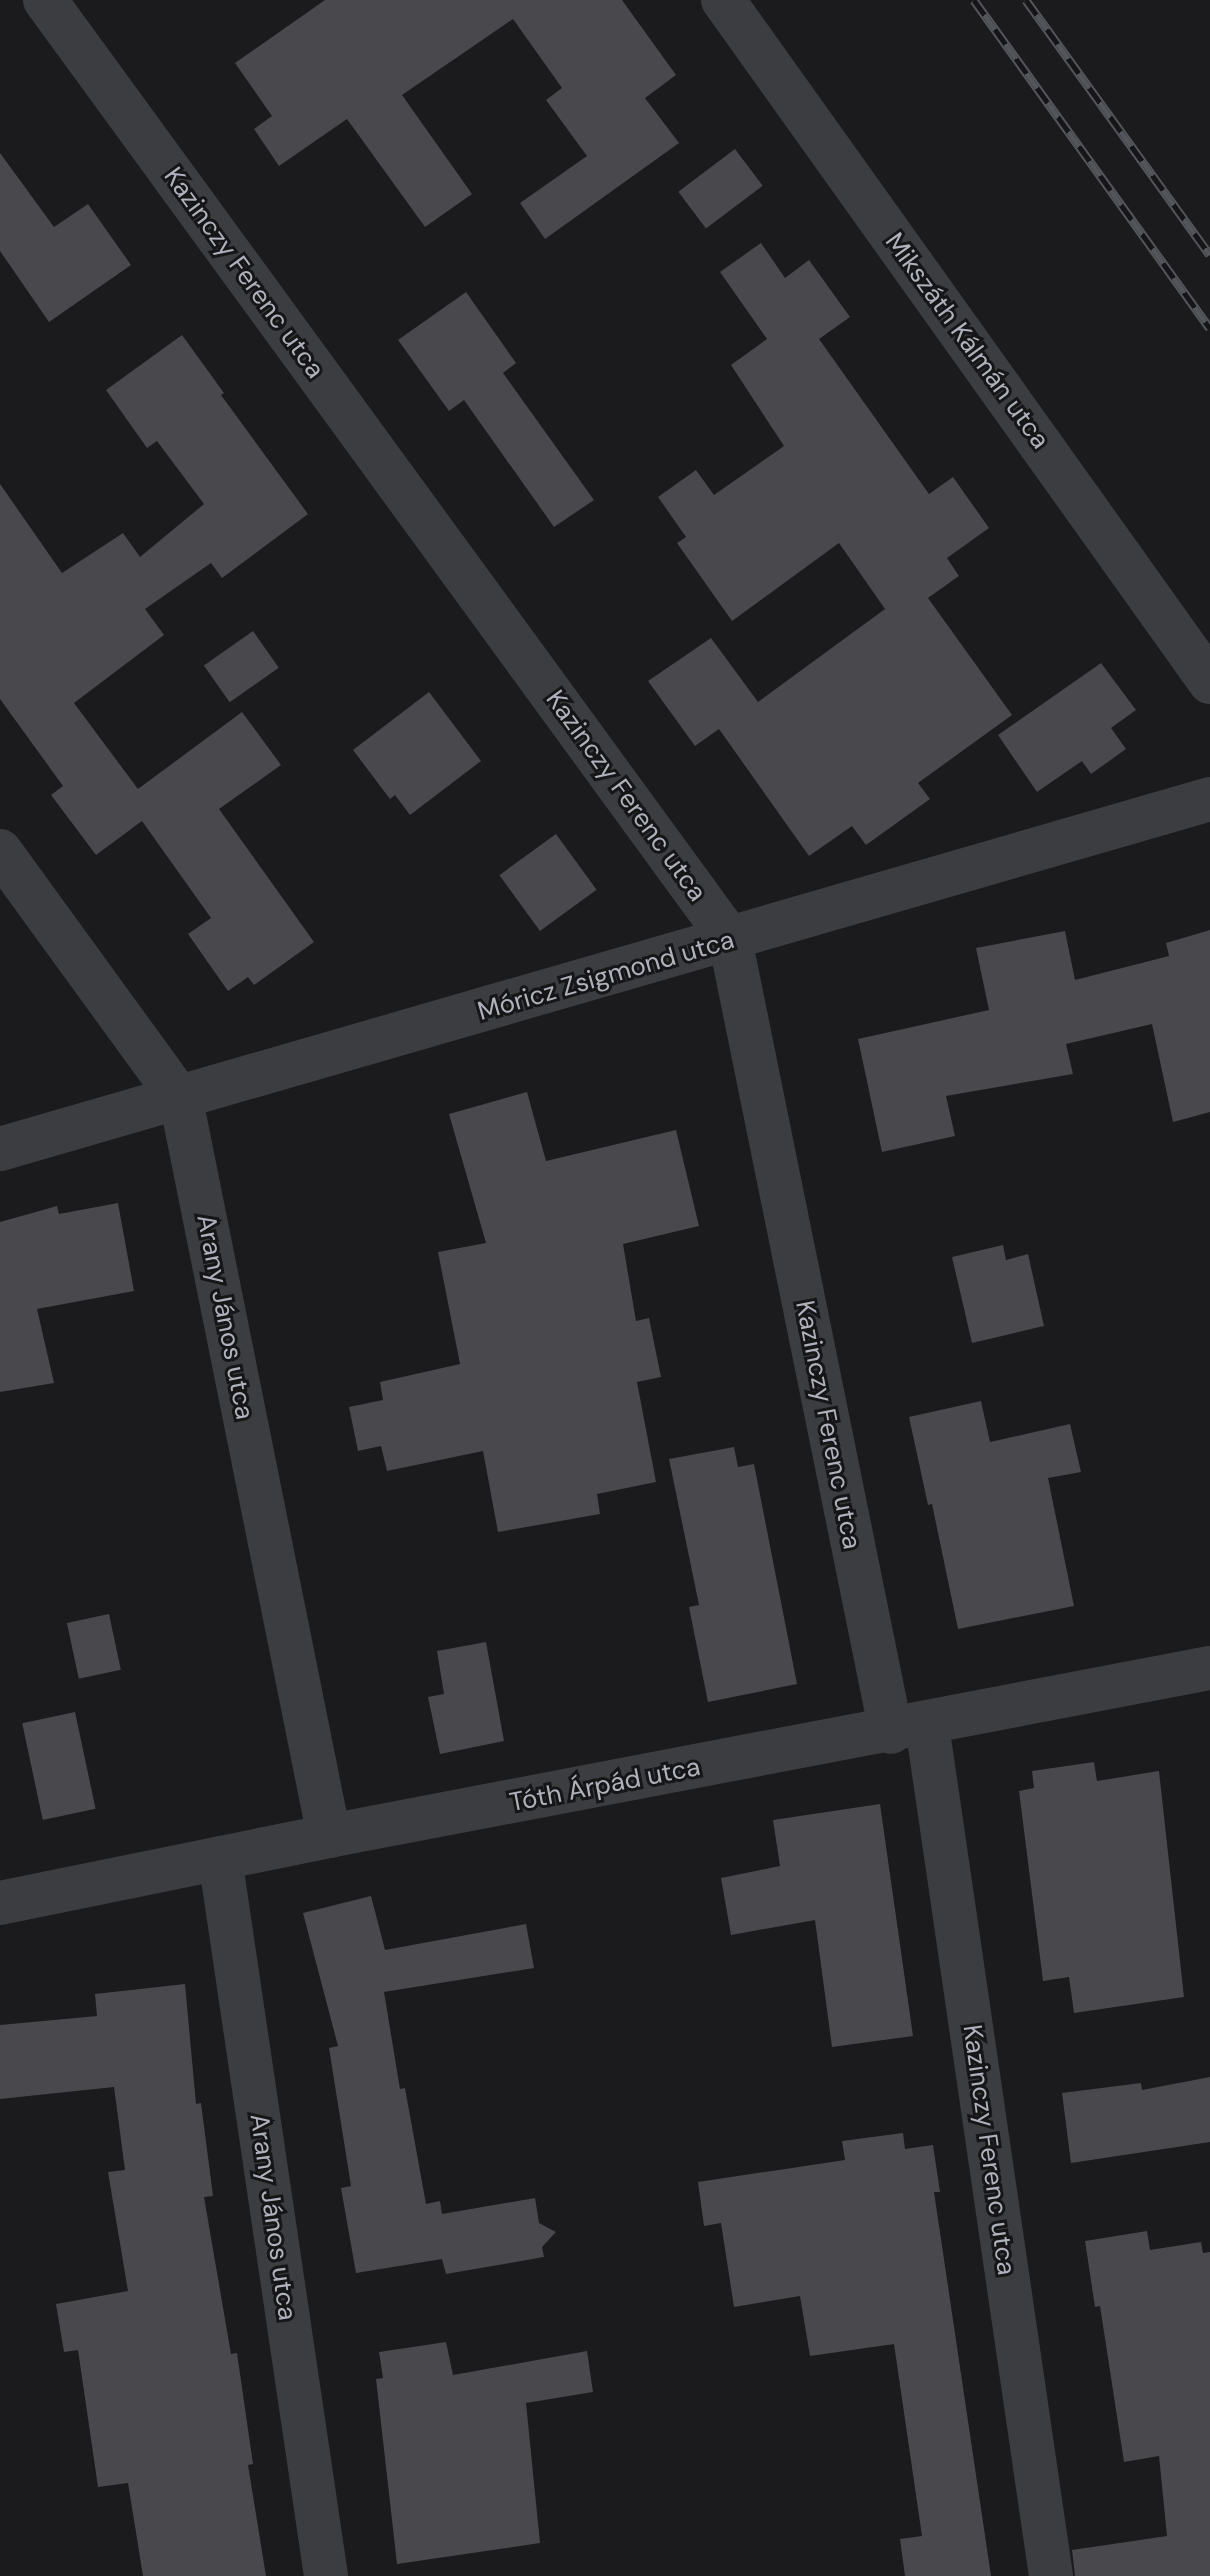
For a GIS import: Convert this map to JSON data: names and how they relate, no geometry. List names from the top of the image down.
{
  "streets": {
    "street": [
      "Kazinczy Ferenc utca",
      "Mikszáth Kálmán utca",
      "Móricz Zsigmond utca",
      "Arany János utca",
      "Tóth Árpád utca"
    ]
  },
  "crossings": [
    ["Kazinczy Ferenc utca", "Móricz Zsigmond utca"],
    ["Kazinczy Ferenc utca", "Tóth Árpád utca"],
    ["Móricz Zsigmond utca", "Arany János utca"],
    ["Arany János utca", "Tóth Árpád utca"]
  ]
}
